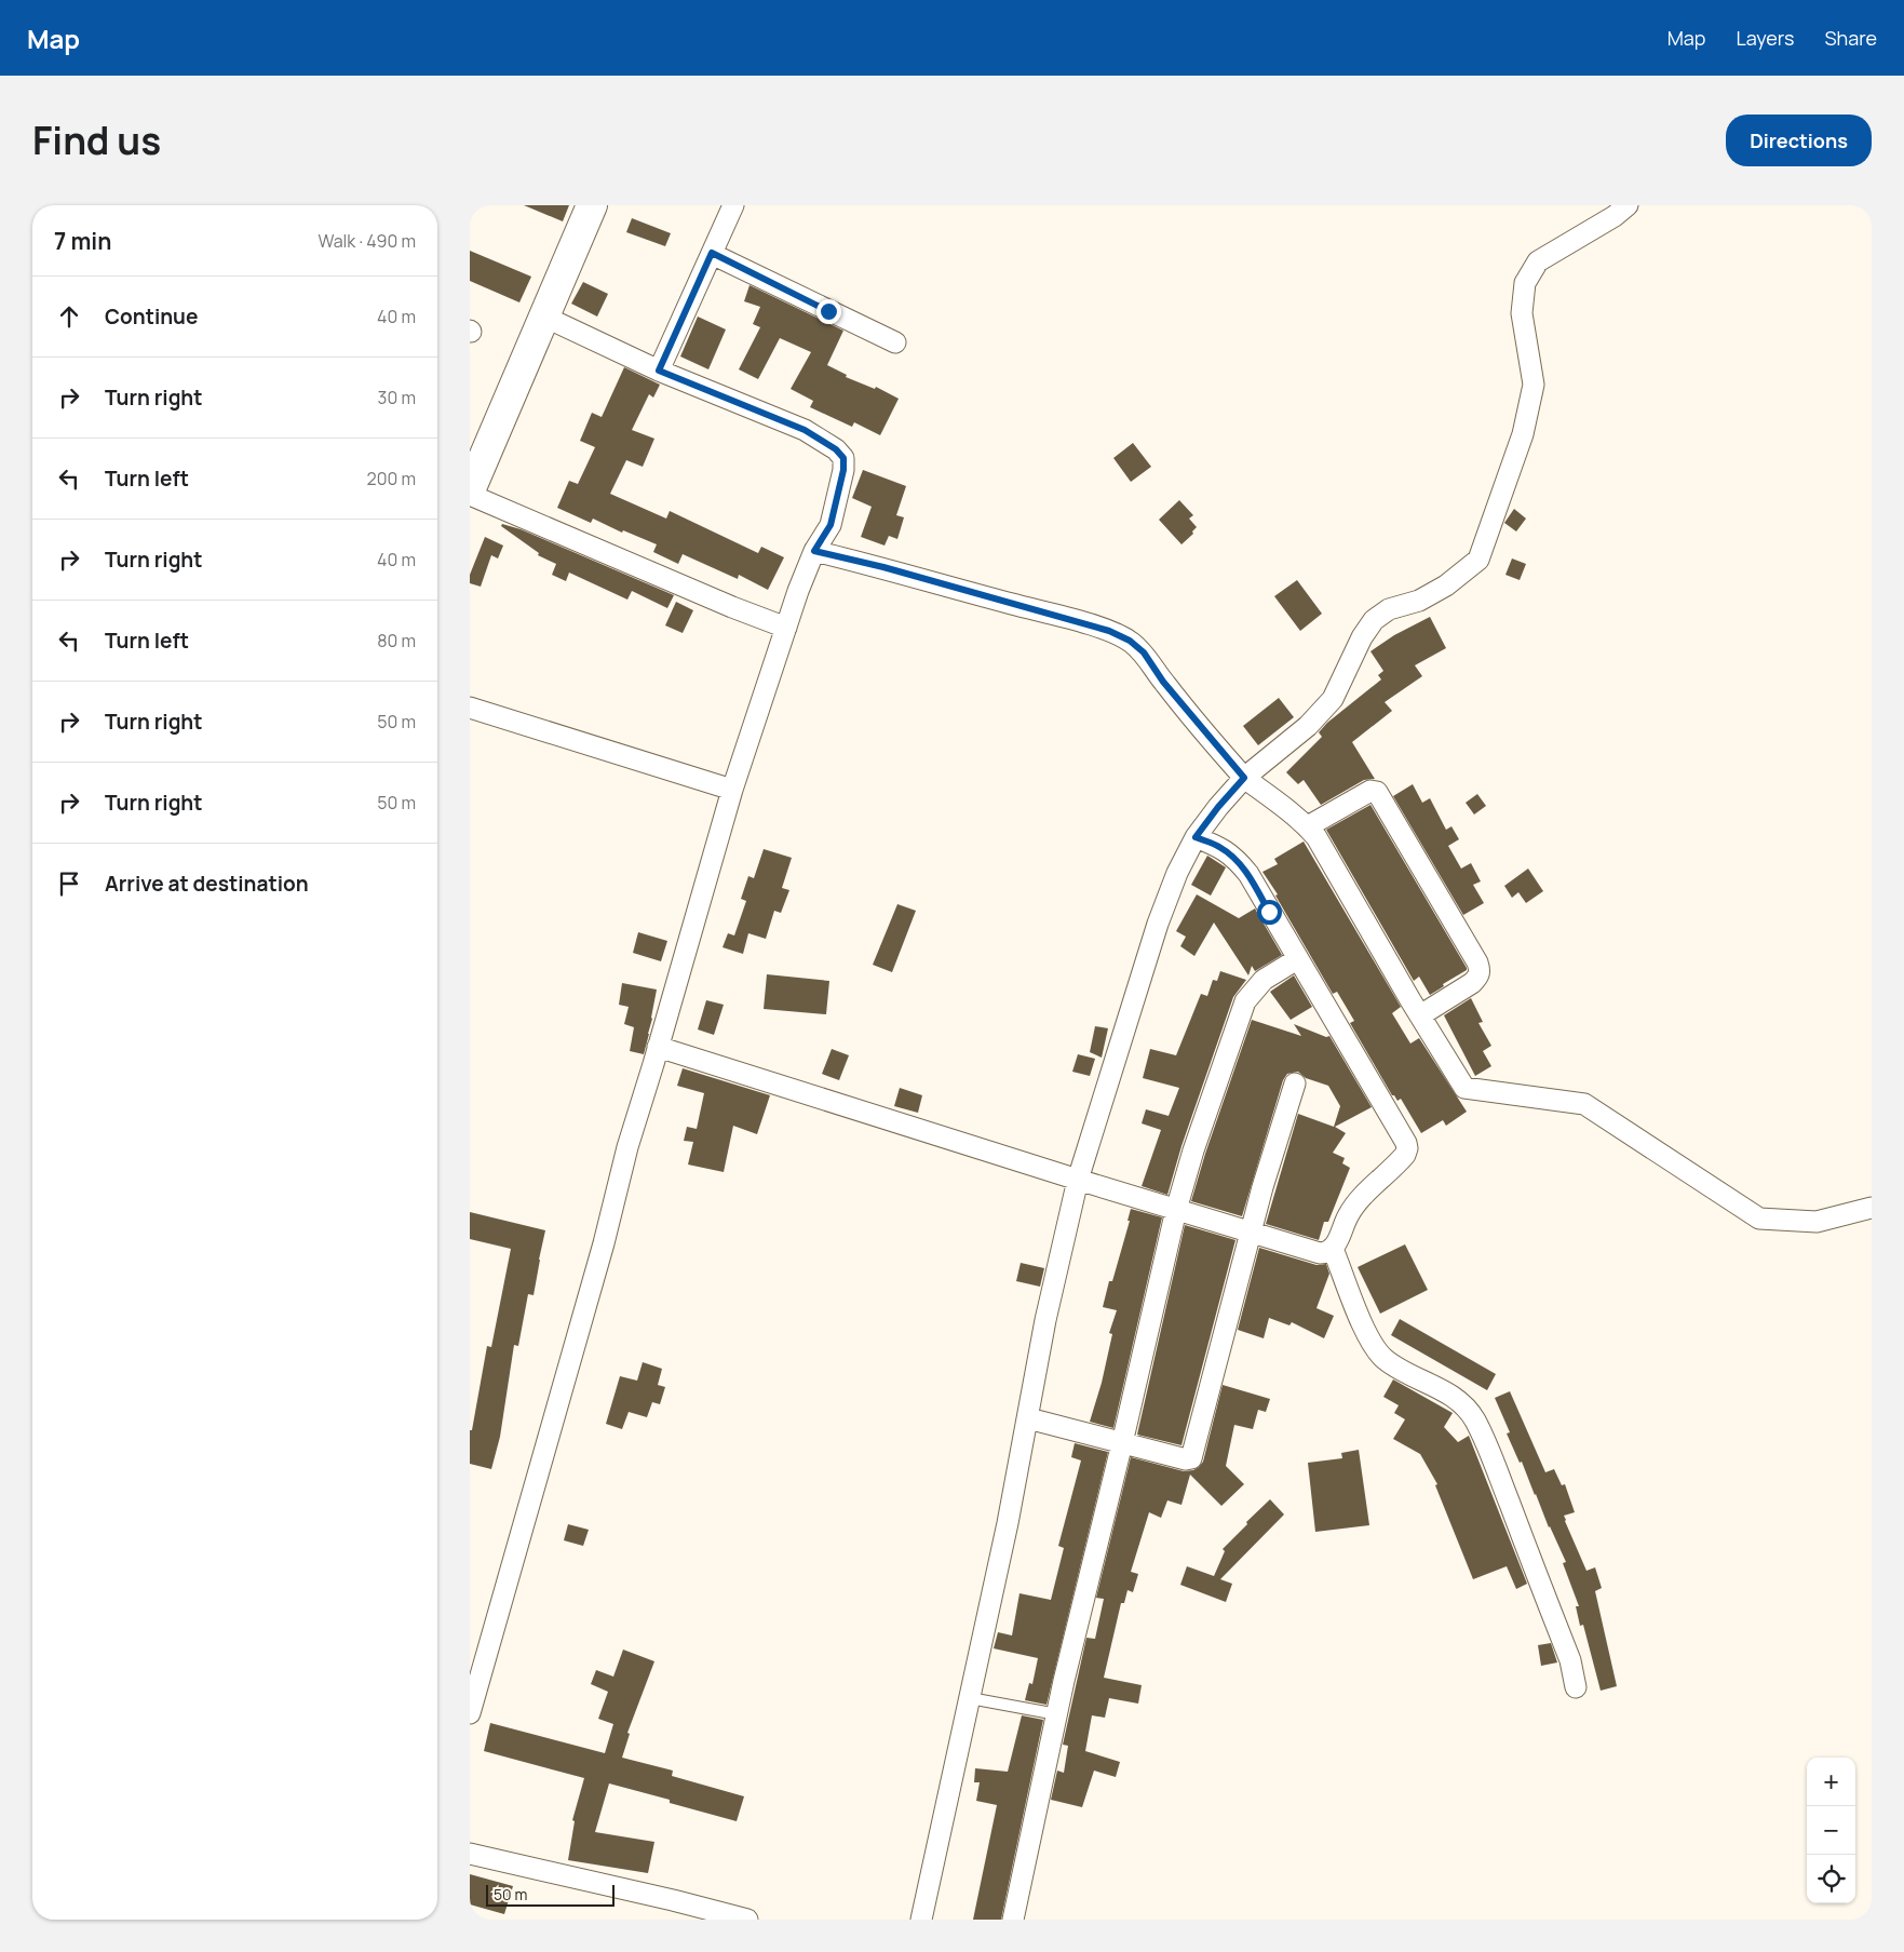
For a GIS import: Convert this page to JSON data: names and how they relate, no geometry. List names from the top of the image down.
{
  "scale_bar": "50 m",
  "page": {
    "header": "Map",
    "nav": ["Map", "Layers", "Share"],
    "title": "Find us",
    "buttons": "Directions",
    "heading": ["7 min", "Walk · 490 m"],
    "list": [
      ["Continue", "40 m"],
      ["Turn right", "30 m"],
      ["Turn left", "200 m"],
      ["Turn right", "40 m"],
      ["Turn left", "80 m"],
      ["Turn right", "50 m"],
      ["Turn right", "50 m"],
      "Arrive at destination"
    ],
    "map_buttons": ["+", "−"],
    "scale": "50 m"
  }
}
